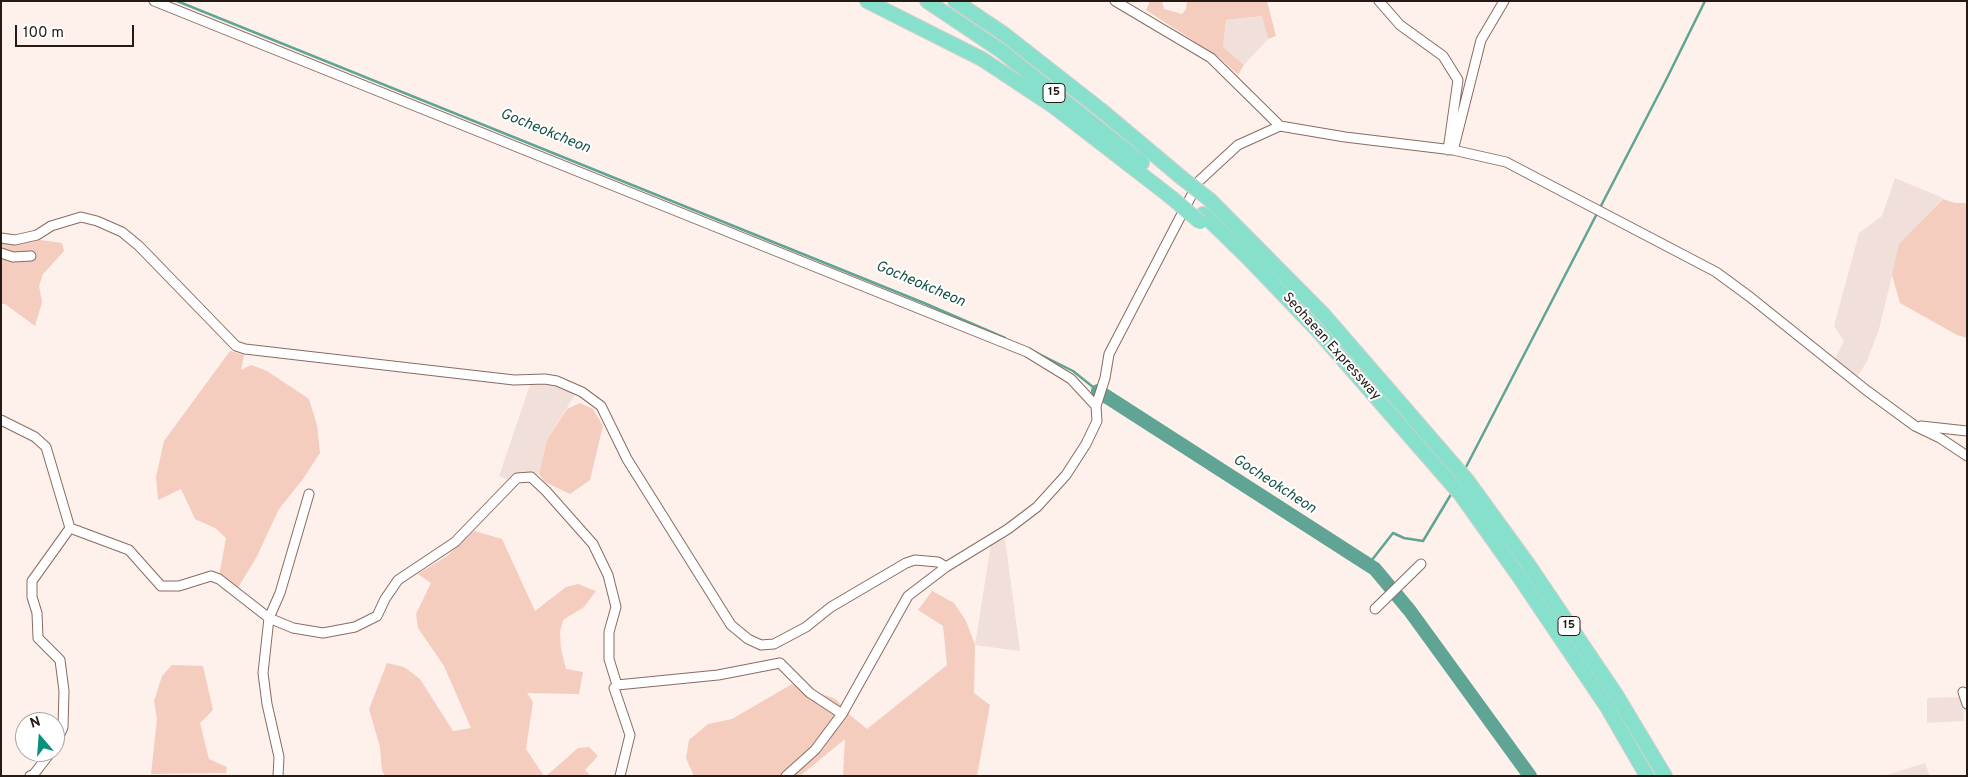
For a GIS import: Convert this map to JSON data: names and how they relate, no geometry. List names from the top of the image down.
{
  "streets": {
    "highway": ["15", "Seohaean Expressway"]
  },
  "water": ["Gocheokcheon"],
  "scale_bar": "100 m",
  "north": "top"
}
